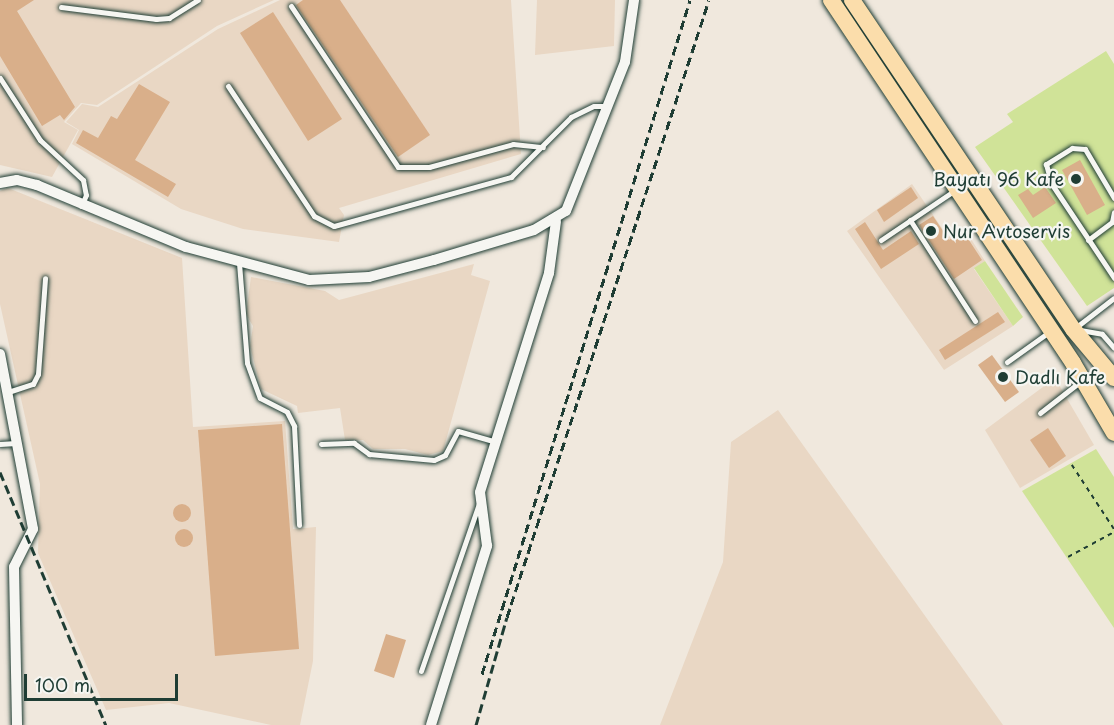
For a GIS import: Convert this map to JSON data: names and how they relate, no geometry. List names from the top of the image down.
{
  "places": ["Bayatı 96 Kafe", "Nur Avtoservis", "Dadlı Kafe"],
  "scale_bar": "100 m"
}
